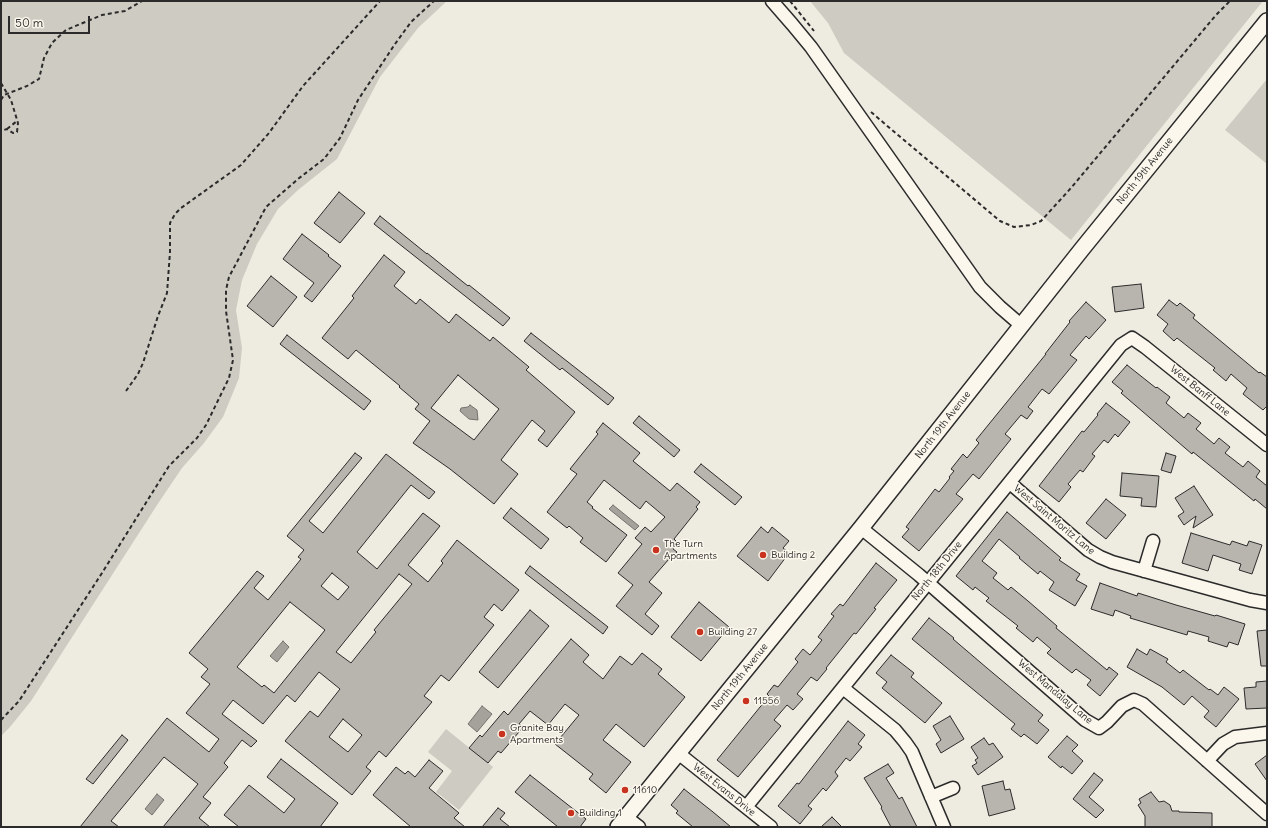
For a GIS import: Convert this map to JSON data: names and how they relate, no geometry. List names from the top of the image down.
{
  "streets": {
    "main road": ["North 19th Avenue"],
    "street": [
      "West Banff Lane",
      "West Saint Moritz Lane",
      "North 18th Drive",
      "West Mandalay Lane",
      "West Evans Drive"
    ]
  },
  "crossings": [
    ["North 19th Avenue", "West Mandalay Lane"],
    ["North 19th Avenue", "West Evans Drive"],
    ["West Banff Lane", "North 18th Drive"],
    ["West Saint Moritz Lane", "North 18th Drive"],
    ["North 18th Drive", "West Mandalay Lane"],
    ["North 18th Drive", "West Evans Drive"]
  ],
  "places": [
    "The Turn Apartments",
    "Building 2",
    "Building 27",
    "11556",
    "Granite Bay Apartments",
    "11610",
    "Building 1"
  ],
  "scale_bar": "50 m"
}
